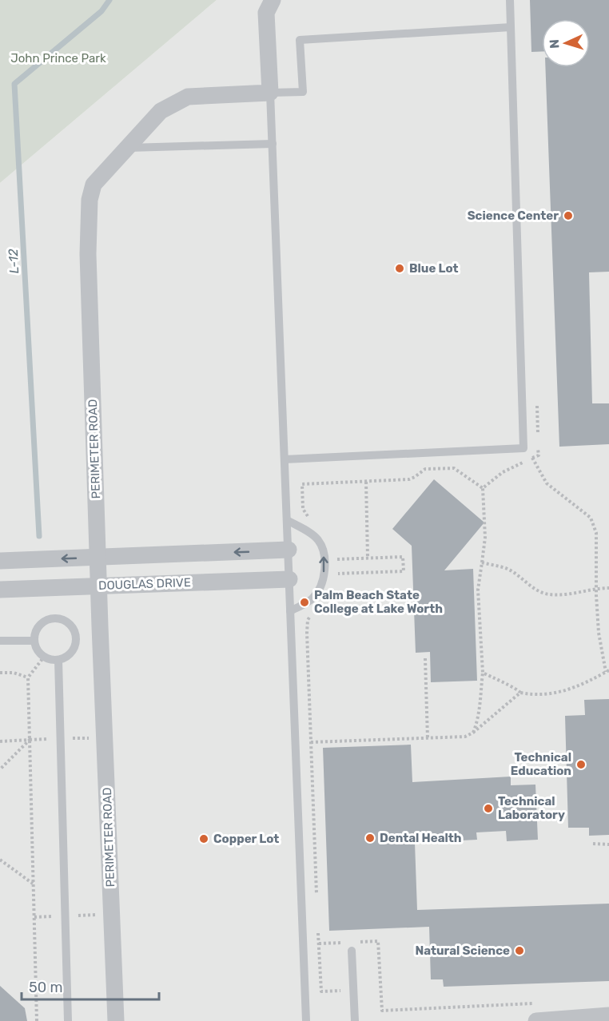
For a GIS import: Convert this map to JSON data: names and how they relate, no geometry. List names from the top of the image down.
{
  "streets": {
    "street": ["PERIMETER ROAD", "DOUGLAS DRIVE"]
  },
  "crossings": [
    ["PERIMETER ROAD", "DOUGLAS DRIVE"]
  ],
  "water": ["L-12"],
  "parks": ["John Prince Park"],
  "places": [
    "Science Center",
    "Blue Lot",
    "Palm Beach State College at Lake Worth",
    "Technical Education",
    "Technical Laboratory",
    "Dental Health",
    "Copper Lot",
    "Natural Science"
  ],
  "scale_bar": "50 m",
  "north": "left"
}
